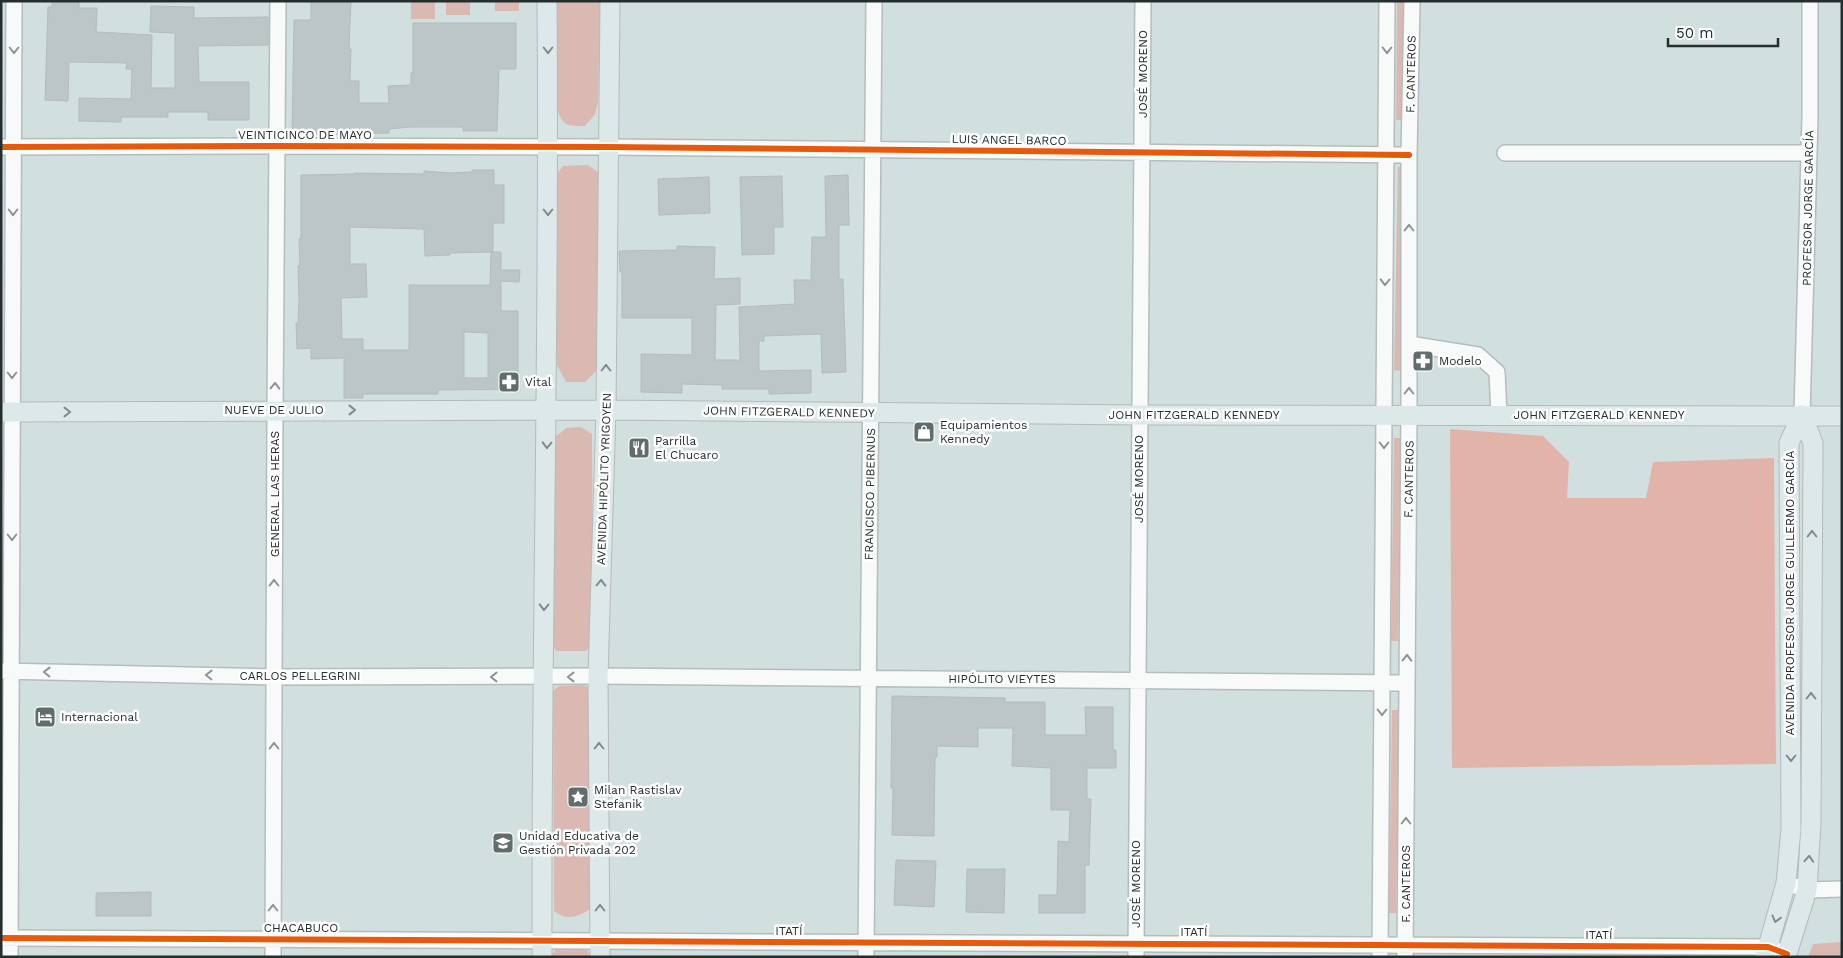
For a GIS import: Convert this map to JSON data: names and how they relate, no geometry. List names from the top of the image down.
{
  "streets": {
    "main road": [
      "NUEVE DE JULIO",
      "JOHN FITZGERALD KENNEDY",
      "AVENIDA HIPÓLITO YRIGOYEN",
      "AVENIDA PROFESOR JORGE GUILLERMO GARCÍA"
    ],
    "street": [
      "JOSÉ MORENO",
      "F. CANTEROS",
      "VEINTICINCO DE MAYO",
      "LUIS ANGEL BARCO",
      "PROFESOR JORGE GARCÍA",
      "GENERAL LAS HERAS",
      "FRANCISCO PIBERNUS",
      "CARLOS PELLEGRINI",
      "HIPÓLITO VIEYTES",
      "CHACABUCO",
      "ITATÍ"
    ]
  },
  "crossings": [
    ["JOSÉ MORENO", "LUIS ANGEL BARCO"],
    ["JOSÉ MORENO", "JOHN FITZGERALD KENNEDY"],
    ["JOSÉ MORENO", "HIPÓLITO VIEYTES"],
    ["JOSÉ MORENO", "ITATÍ"],
    ["F. CANTEROS", "LUIS ANGEL BARCO"],
    ["F. CANTEROS", "JOHN FITZGERALD KENNEDY"],
    ["F. CANTEROS", "HIPÓLITO VIEYTES"],
    ["F. CANTEROS", "ITATÍ"],
    ["VEINTICINCO DE MAYO", "LUIS ANGEL BARCO"],
    ["VEINTICINCO DE MAYO", "AVENIDA HIPÓLITO YRIGOYEN"],
    ["VEINTICINCO DE MAYO", "GENERAL LAS HERAS"],
    ["LUIS ANGEL BARCO", "AVENIDA HIPÓLITO YRIGOYEN"],
    ["LUIS ANGEL BARCO", "FRANCISCO PIBERNUS"],
    ["PROFESOR JORGE GARCÍA", "JOHN FITZGERALD KENNEDY"],
    ["PROFESOR JORGE GARCÍA", "AVENIDA PROFESOR JORGE GUILLERMO GARCÍA"],
    ["NUEVE DE JULIO", "JOHN FITZGERALD KENNEDY"],
    ["NUEVE DE JULIO", "GENERAL LAS HERAS"],
    ["JOHN FITZGERALD KENNEDY", "AVENIDA HIPÓLITO YRIGOYEN"],
    ["JOHN FITZGERALD KENNEDY", "FRANCISCO PIBERNUS"],
    ["JOHN FITZGERALD KENNEDY", "AVENIDA PROFESOR JORGE GUILLERMO GARCÍA"],
    ["AVENIDA HIPÓLITO YRIGOYEN", "CARLOS PELLEGRINI"],
    ["AVENIDA HIPÓLITO YRIGOYEN", "HIPÓLITO VIEYTES"],
    ["AVENIDA HIPÓLITO YRIGOYEN", "CHACABUCO"],
    ["AVENIDA HIPÓLITO YRIGOYEN", "ITATÍ"],
    ["GENERAL LAS HERAS", "CARLOS PELLEGRINI"],
    ["GENERAL LAS HERAS", "CHACABUCO"],
    ["FRANCISCO PIBERNUS", "HIPÓLITO VIEYTES"],
    ["FRANCISCO PIBERNUS", "ITATÍ"],
    ["AVENIDA PROFESOR JORGE GUILLERMO GARCÍA", "ITATÍ"],
    ["CARLOS PELLEGRINI", "HIPÓLITO VIEYTES"],
    ["CHACABUCO", "ITATÍ"]
  ],
  "one_way": ["NUEVE DE JULIO", "GENERAL LAS HERAS", "CARLOS PELLEGRINI"],
  "places": {
    "pharmacy": ["Modelo", "Vital"],
    "shop": ["Equipamientos Kennedy"],
    "restaurant": ["Parrilla El Chucaro"],
    "hotel": ["Internacional"],
    "place": ["Milan Rastislav Stefanik"],
    "school or university": ["Unidad Educativa de Gestión Privada 202"]
  },
  "scale_bar": "50 m"
}
